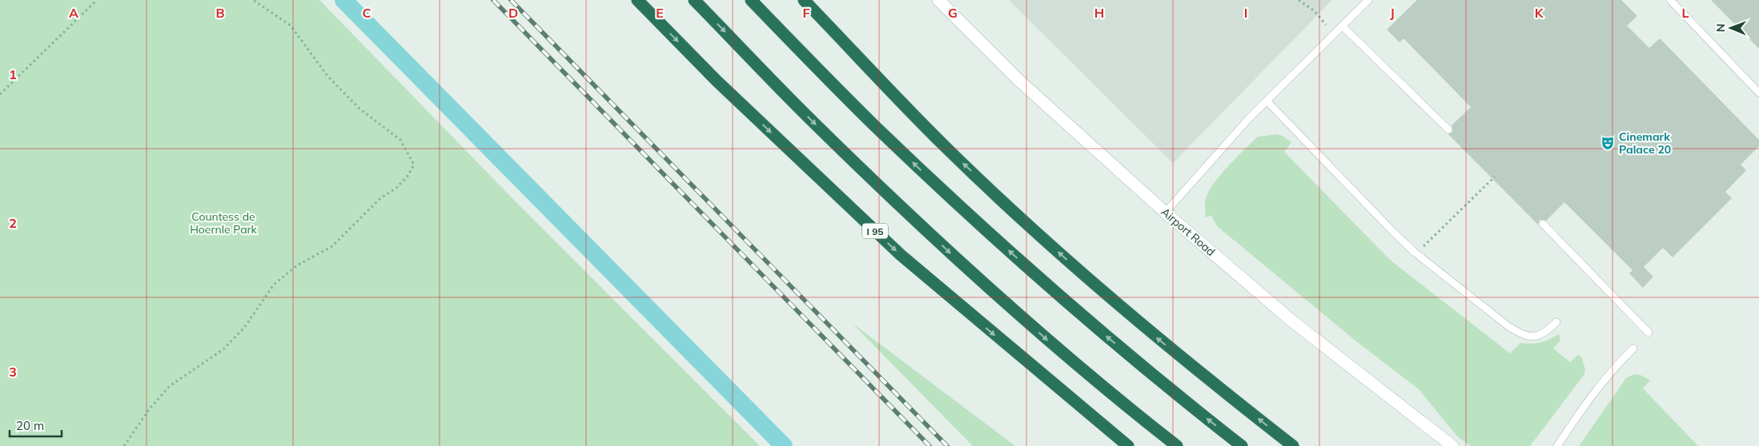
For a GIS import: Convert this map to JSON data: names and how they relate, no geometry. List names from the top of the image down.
{
  "streets": {
    "highway": ["I 95"],
    "street": ["Airport Road"]
  },
  "parks": ["Countess de Hoernle Park"],
  "places": {
    "theatre": ["Cinemark Palace 20"]
  },
  "scale_bar": "20 m",
  "north": "left",
  "grid": {
    "columns": [
      "A",
      "B",
      "C",
      "D",
      "E",
      "F",
      "G",
      "H",
      "I",
      "J",
      "K",
      "L"
    ],
    "rows": ["1", "2", "3"]
  }
}
